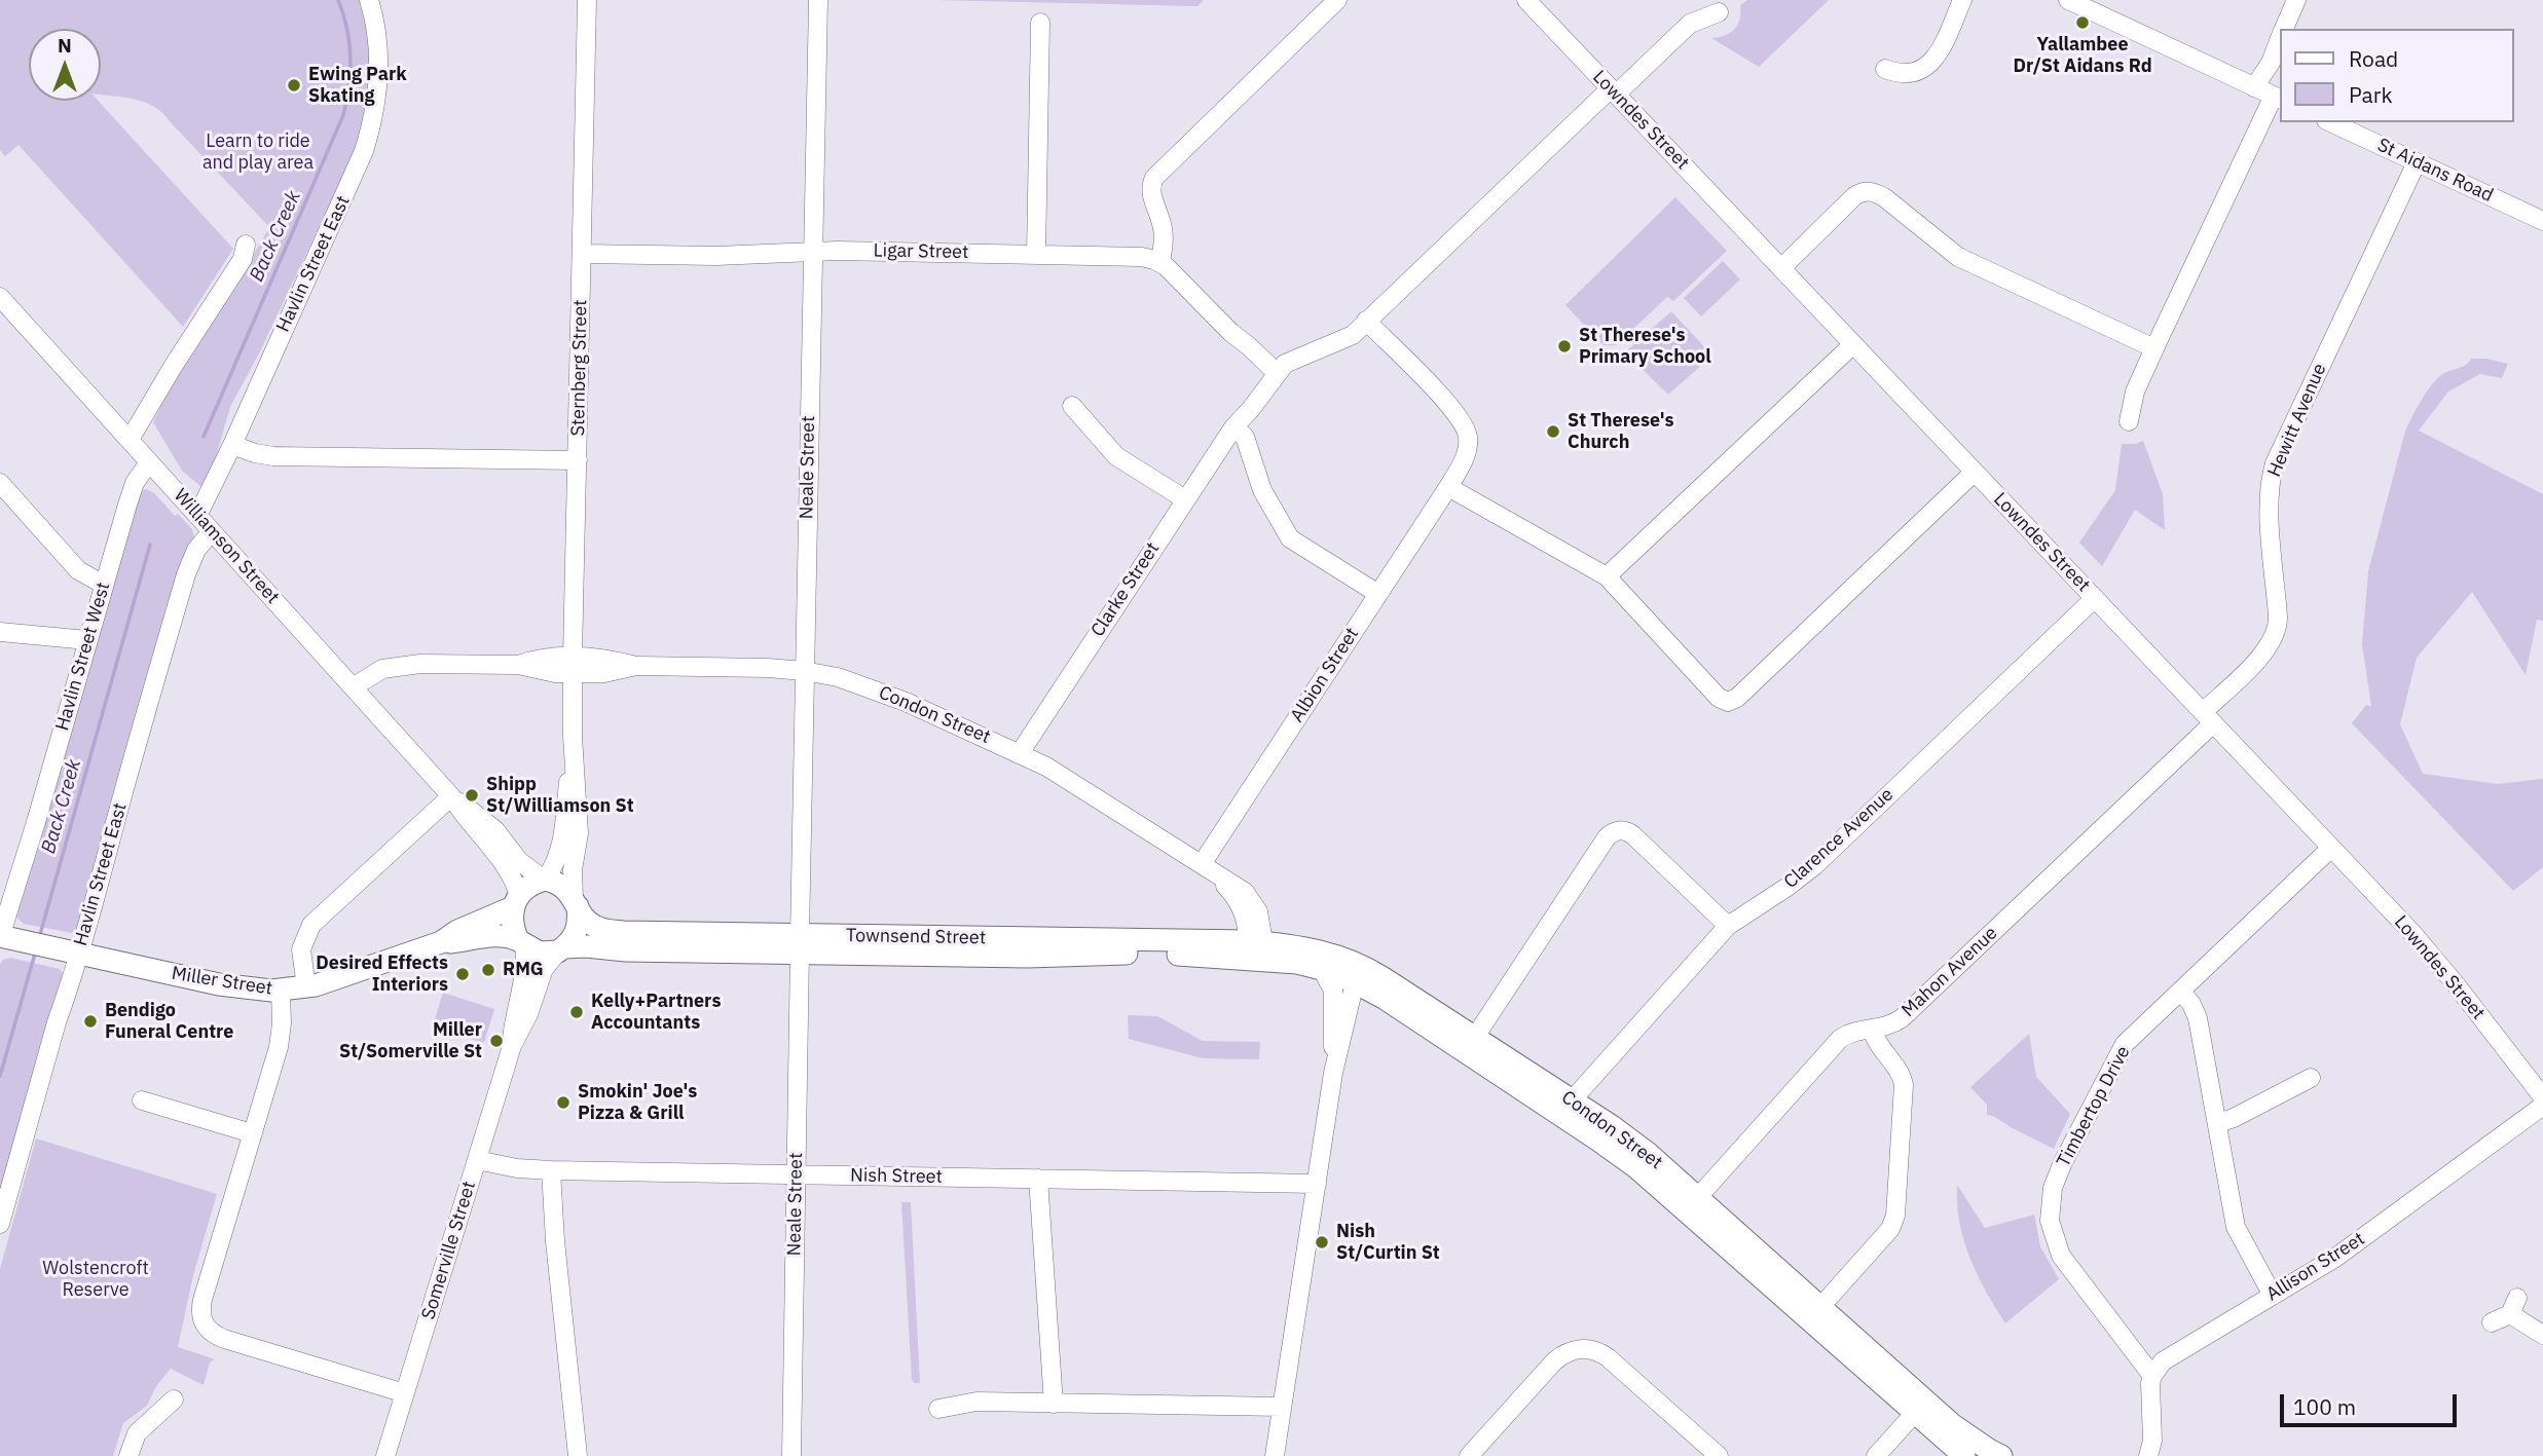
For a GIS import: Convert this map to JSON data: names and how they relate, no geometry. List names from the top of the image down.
{
  "streets": {
    "main road": ["Condon Street", "Townsend Street", "Miller Street"],
    "street": [
      "Lowndes Street",
      "St Aidans Road",
      "Ligar Street",
      "Havlin Street East",
      "Sternberg Street",
      "Hewitt Avenue",
      "Neale Street",
      "Williamson Street",
      "Clarke Street",
      "Havlin Street West",
      "Albion Street",
      "Clarence Avenue",
      "Mahon Avenue",
      "Timbertop Drive",
      "Nish Street",
      "Somerville Street",
      "Allison Street"
    ]
  },
  "crossings": [
    ["Lowndes Street", "Hewitt Avenue"],
    ["Lowndes Street", "Clarke Street"],
    ["Lowndes Street", "Clarence Avenue"],
    ["Lowndes Street", "Mahon Avenue"],
    ["Lowndes Street", "Timbertop Drive"],
    ["St Aidans Road", "Hewitt Avenue"],
    ["Ligar Street", "Sternberg Street"],
    ["Ligar Street", "Neale Street"],
    ["Havlin Street East", "Williamson Street"],
    ["Havlin Street East", "Miller Street"],
    ["Sternberg Street", "Williamson Street"],
    ["Sternberg Street", "Condon Street"],
    ["Sternberg Street", "Townsend Street"],
    ["Sternberg Street", "Miller Street"],
    ["Sternberg Street", "Somerville Street"],
    ["Hewitt Avenue", "Mahon Avenue"],
    ["Neale Street", "Condon Street"],
    ["Neale Street", "Townsend Street"],
    ["Neale Street", "Nish Street"],
    ["Williamson Street", "Havlin Street West"],
    ["Williamson Street", "Condon Street"],
    ["Williamson Street", "Townsend Street"],
    ["Williamson Street", "Miller Street"],
    ["Williamson Street", "Somerville Street"],
    ["Clarke Street", "Albion Street"],
    ["Clarke Street", "Condon Street"],
    ["Havlin Street West", "Miller Street"],
    ["Albion Street", "Condon Street"],
    ["Condon Street", "Clarence Avenue"],
    ["Condon Street", "Townsend Street"],
    ["Condon Street", "Mahon Avenue"],
    ["Townsend Street", "Miller Street"],
    ["Townsend Street", "Somerville Street"],
    ["Miller Street", "Somerville Street"],
    ["Timbertop Drive", "Allison Street"],
    ["Nish Street", "Somerville Street"]
  ],
  "water": ["Back Creek"],
  "parks": ["Learn to ride and play area", "Wolstencroft Reserve"],
  "places": [
    "Yallambee Dr/St Aidans Rd",
    "Ewing Park Skating",
    "St Therese's Primary School",
    "St Therese's Church",
    "Shipp St/Williamson St",
    "RMG",
    "Desired Effects Interiors",
    "Kelly+Partners Accountants",
    "Bendigo Funeral Centre",
    "Miller St/Somerville St",
    "Smokin' Joe's Pizza & Grill",
    "Nish St/Curtin St"
  ],
  "legend": ["Road", "Park"],
  "scale_bar": "100 m",
  "north": "top"
}
